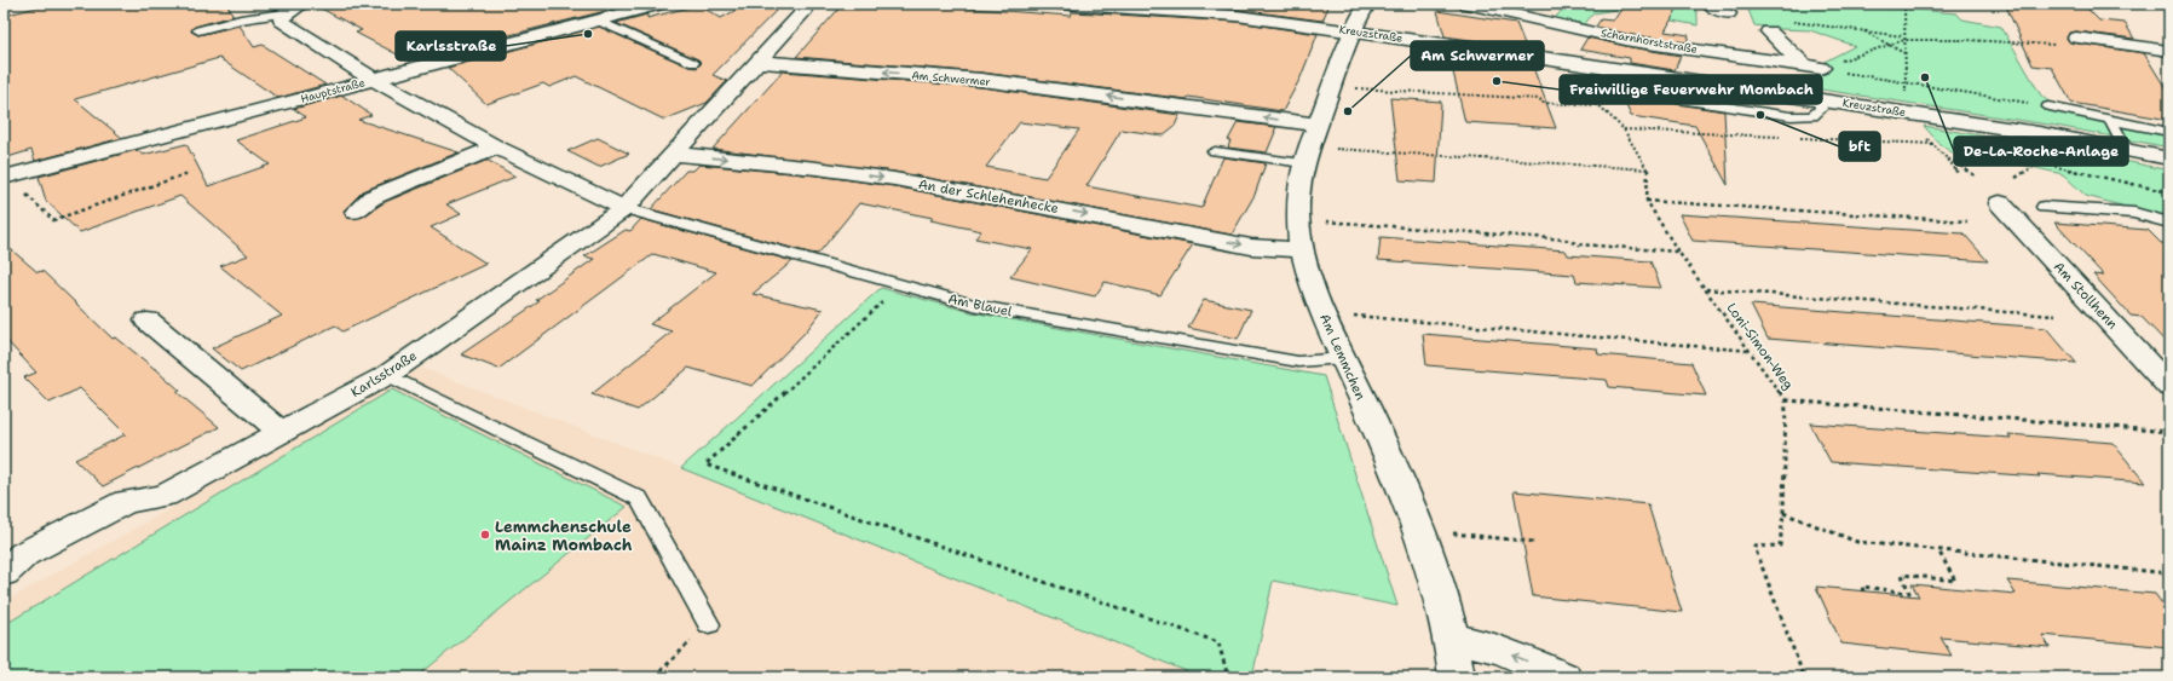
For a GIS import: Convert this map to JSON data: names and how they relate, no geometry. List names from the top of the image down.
{
  "streets": {
    "street": [
      "Kreuzstraße",
      "Scharnhorststraße",
      "Am Schwermer",
      "Hauptstraße",
      "An der Schlehenhecke",
      "Am Stollhenn",
      "Am Lemmchen",
      "Karlsstraße"
    ],
    "lane": ["Am Blauel"],
    "path": ["Loni-Simon-Weg"]
  },
  "crossings": [
    ["Kreuzstraße", "Am Lemmchen"],
    ["Am Schwermer", "Am Lemmchen"],
    ["Am Schwermer", "Karlsstraße"],
    ["An der Schlehenhecke", "Am Lemmchen"],
    ["An der Schlehenhecke", "Karlsstraße"],
    ["Am Blauel", "Am Lemmchen"],
    ["Am Blauel", "Karlsstraße"]
  ],
  "one_way": ["Am Schwermer", "An der Schlehenhecke"],
  "places": [
    "Karlsstraße",
    "De-La-Roche-Anlage",
    "Freiwillige Feuerwehr Mombach",
    "Am Schwermer",
    "bft",
    "Lemmchenschule Mainz Mombach"
  ]
}
